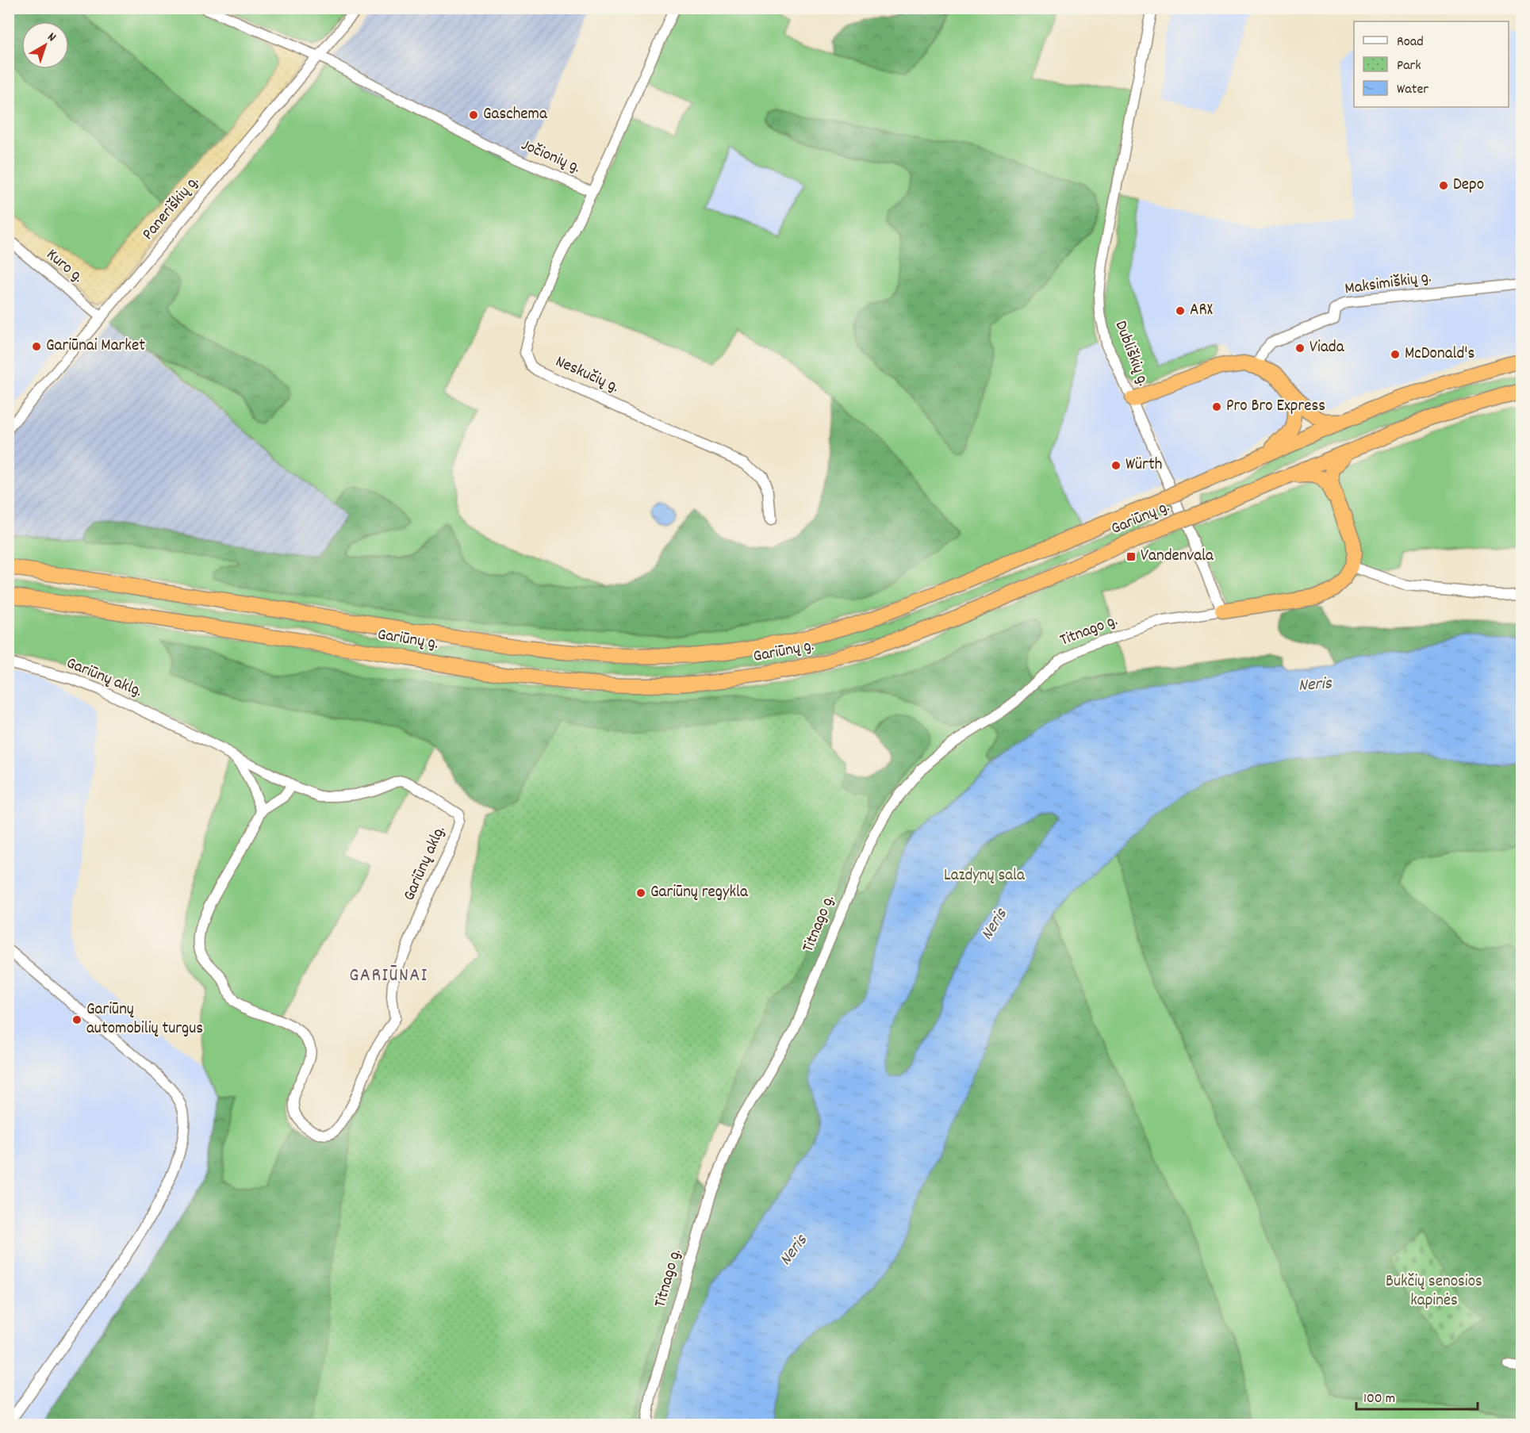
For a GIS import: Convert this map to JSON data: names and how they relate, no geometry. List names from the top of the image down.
{
  "streets": {
    "highway": ["Gariūnų g."],
    "street": [
      "Jočionių g.",
      "Paneriškių g.",
      "Kuro g.",
      "Maksimiškių g.",
      "Dubliškių g.",
      "Neskučių g.",
      "Titnago g.",
      "Gariūnų aklg."
    ]
  },
  "crossings": [
    ["Jočionių g.", "Paneriškių g."],
    ["Jočionių g.", "Neskučių g."],
    ["Paneriškių g.", "Kuro g."],
    ["Dubliškių g.", "Titnago g."]
  ],
  "districts": ["GARIŪNAI"],
  "water": ["Neris"],
  "parks": ["Lazdynų sala", "Bukčių senosios kapinės"],
  "places": {
    "other": [
      "Gaschema",
      "Depo",
      "ARX",
      "Gariūnai Market",
      "Viada",
      "McDonald's",
      "Pro Bro Express",
      "Würth",
      "Gariūnų regykla",
      "Gariūnų automobilių turgus"
    ],
    "transit": ["Vandenvala"]
  },
  "legend": ["Road", "Park", "Water"],
  "scale_bar": "100 m",
  "north": "top right"
}
